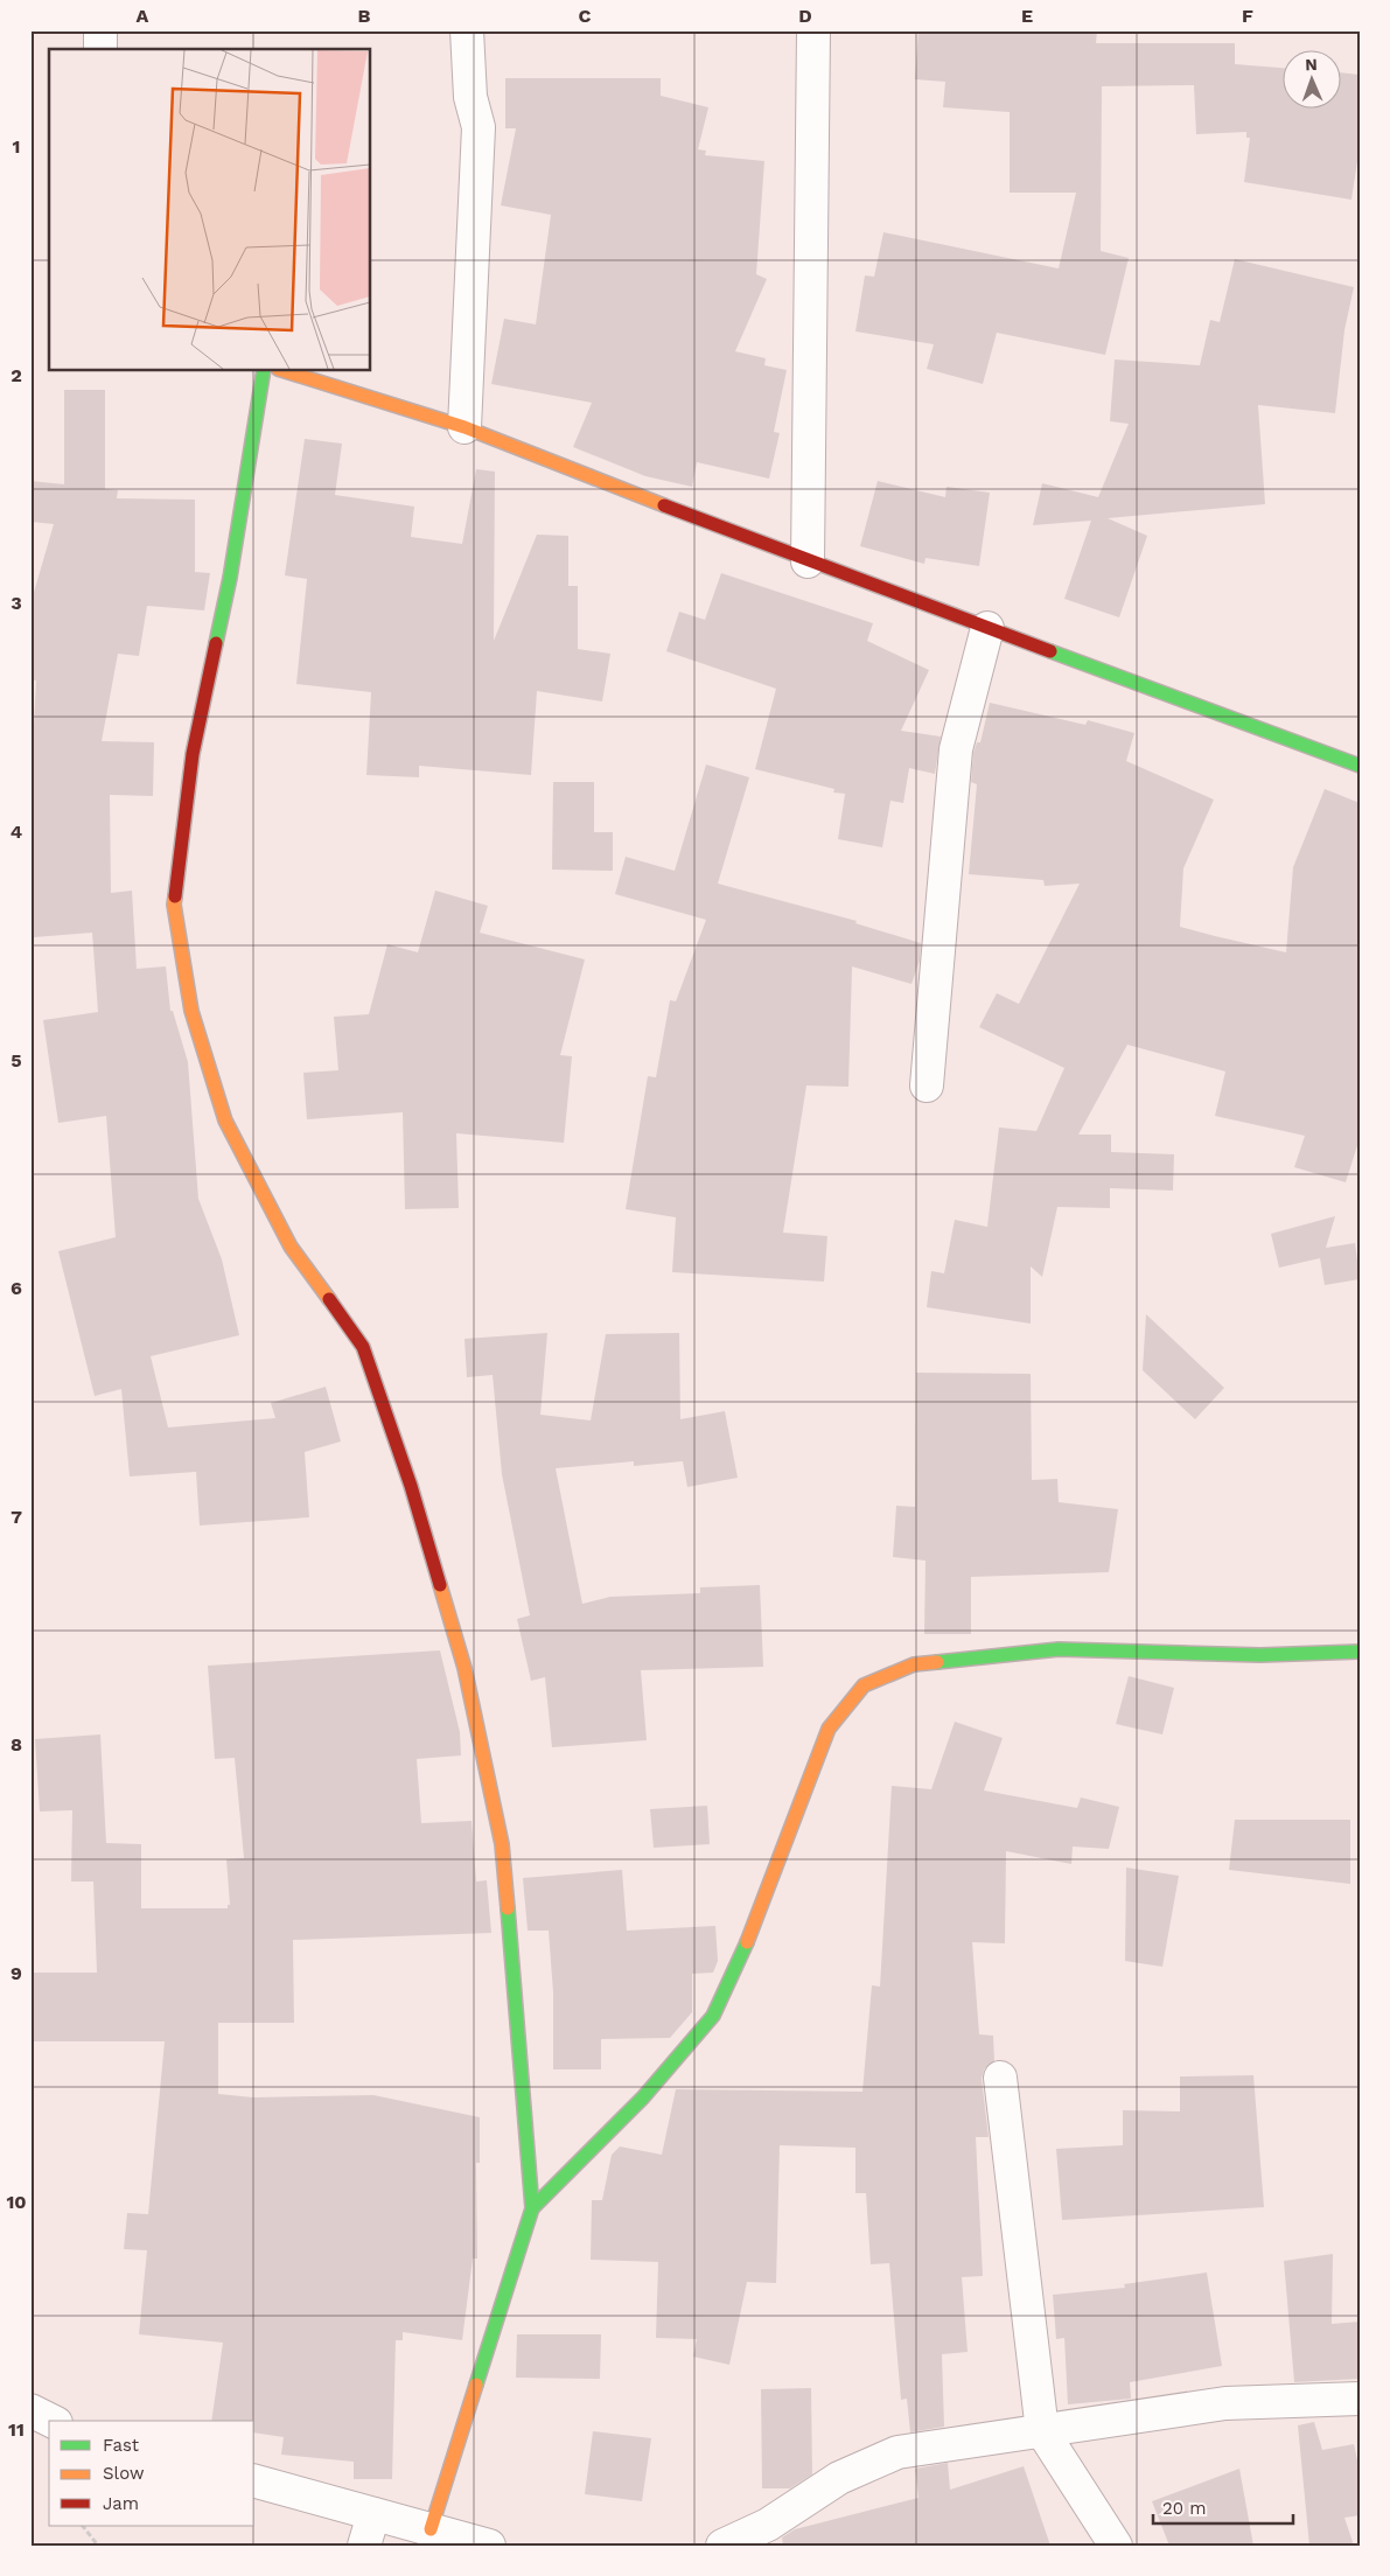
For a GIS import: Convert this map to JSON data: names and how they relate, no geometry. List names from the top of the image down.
{
  "legend": ["Fast", "Slow", "Jam"],
  "scale_bar": "20 m",
  "north": "top",
  "grid": {
    "columns": [
      "A",
      "B",
      "C",
      "D",
      "E",
      "F"
    ],
    "rows": [
      "1",
      "2",
      "3",
      "4",
      "5",
      "6",
      "7",
      "8",
      "9",
      "10",
      "11"
    ]
  }
}
